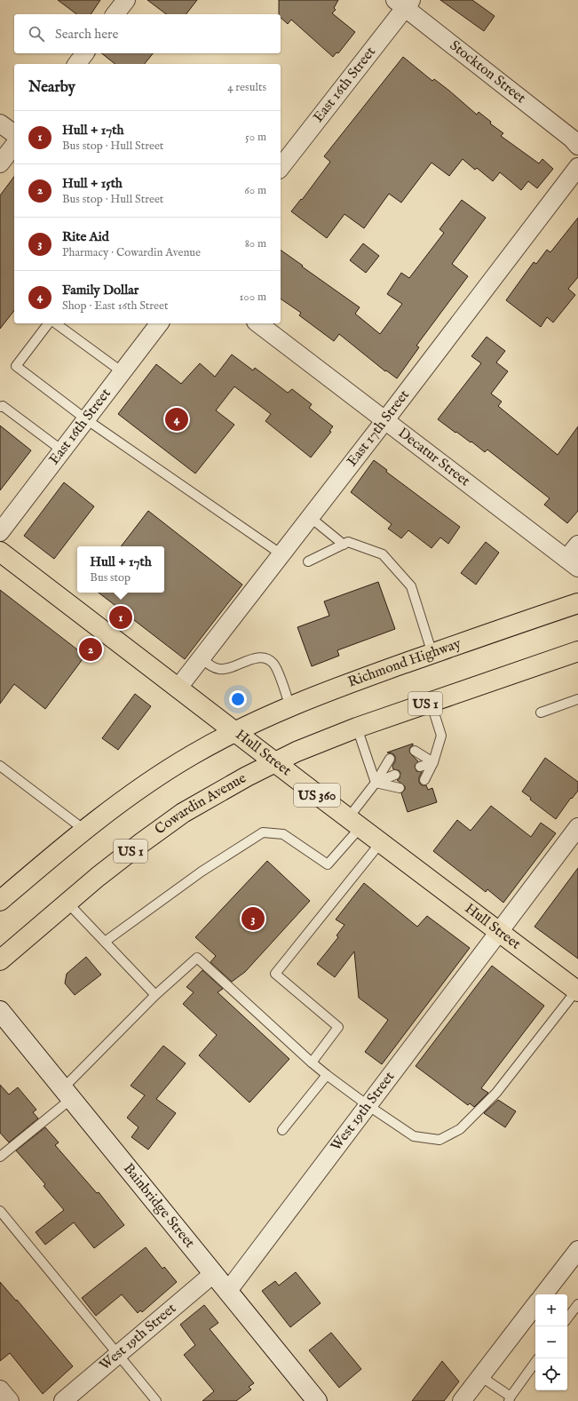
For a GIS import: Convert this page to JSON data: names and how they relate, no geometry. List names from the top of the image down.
{
  "streets": {
    "main road": [
      "Richmond Highway",
      "US 1",
      "Hull Street",
      "US 360",
      "Cowardin Avenue"
    ],
    "street": [
      "Stockton Street",
      "East 16th Street",
      "East 17th Street",
      "Decatur Street",
      "West 19th Street",
      "Bainbridge Street"
    ]
  },
  "crossings": [
    ["Stockton Street", "East 16th Street"],
    ["East 17th Street", "Decatur Street"],
    ["East 17th Street", "Hull Street"],
    ["Richmond Highway", "Hull Street"],
    ["US 1", "Hull Street"],
    ["US 1", "Cowardin Avenue"],
    ["Hull Street", "Cowardin Avenue"],
    ["Hull Street", "West 19th Street"],
    ["West 19th Street", "Bainbridge Street"]
  ],
  "page": {
    "search": "Search here",
    "heading": ["Nearby", "4 results"],
    "list": [
      {
        "mark": "1",
        "name": "Hull + 17th",
        "note": "Bus stop · Hull Street",
        "value": "50 m"
      },
      {
        "mark": "2",
        "name": "Hull + 15th",
        "note": "Bus stop · Hull Street",
        "value": "60 m"
      },
      {
        "mark": "3",
        "name": "Rite Aid",
        "note": "Pharmacy · Cowardin Avenue",
        "value": "80 m"
      },
      {
        "mark": "4",
        "name": "Family Dollar",
        "note": "Shop · East 16th Street",
        "value": "100 m"
      }
    ],
    "pins": [
      "4",
      "1",
      "2",
      "3"
    ],
    "popup": ["Hull + 17th", "Bus stop"],
    "map_buttons": ["+", "−"]
  }
}
